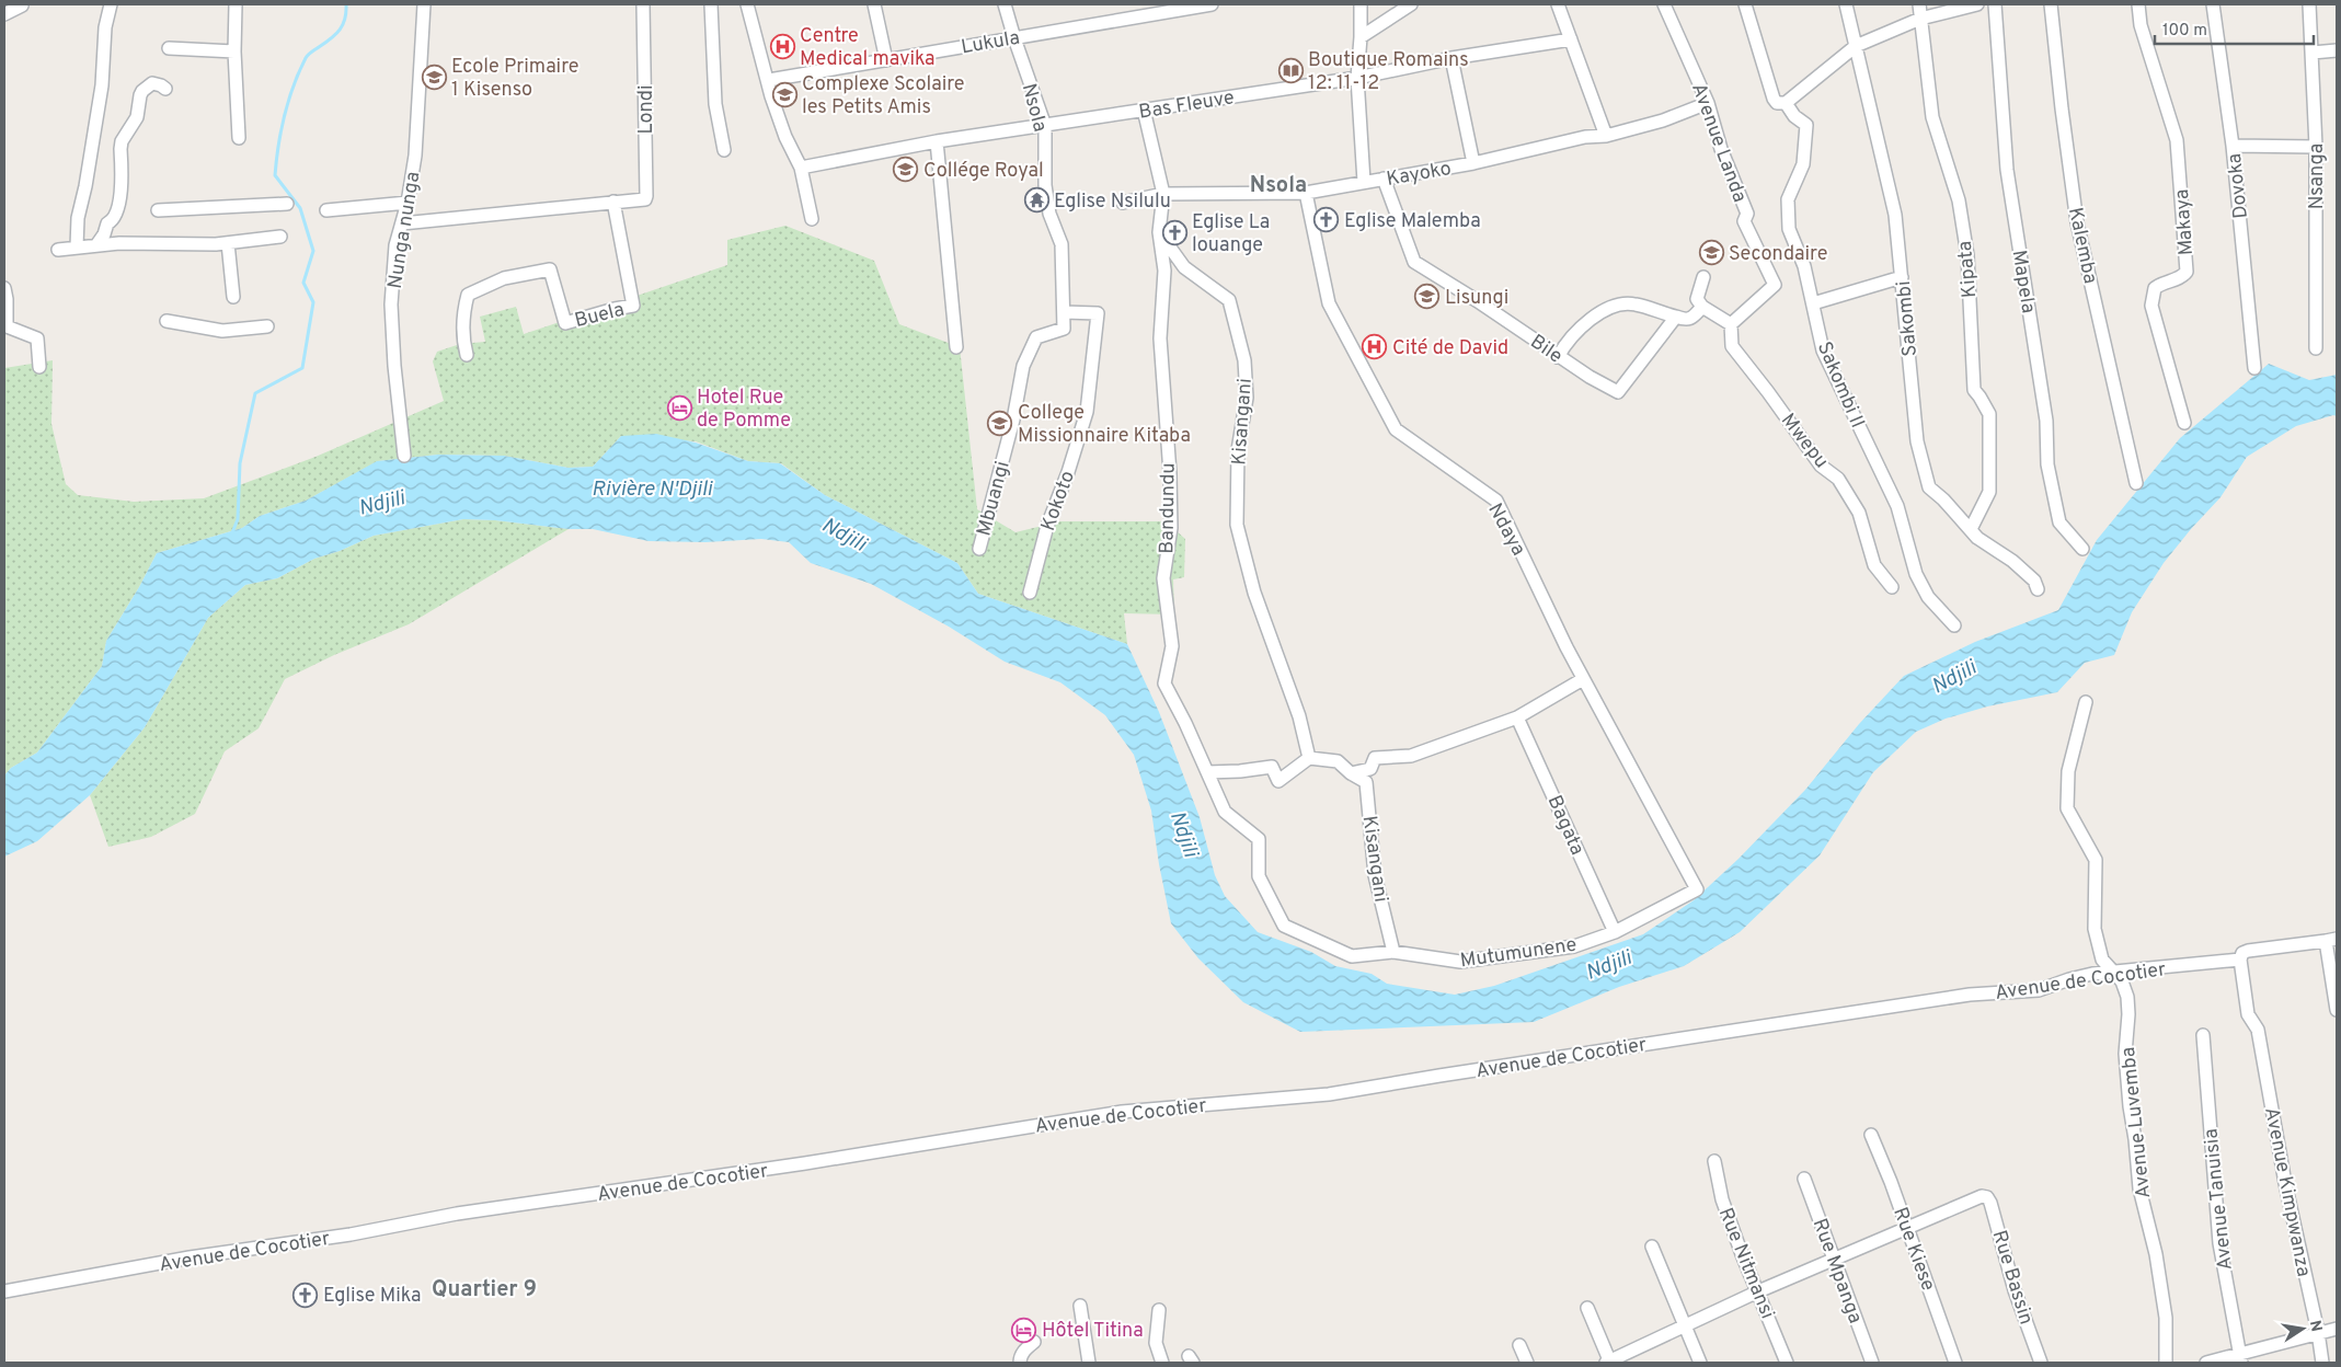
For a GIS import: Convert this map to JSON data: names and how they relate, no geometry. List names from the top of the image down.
{
  "streets": {
    "street": [
      "Lukula",
      "Bas Fleuve",
      "Nsola",
      "Londi",
      "Avenue Landa",
      "Kayoko",
      "Nsanga",
      "Dovoka",
      "Makaya",
      "Nunga nunga",
      "Kalemba",
      "Kipata",
      "Mapela",
      "Buela",
      "Sakombi",
      "Bile",
      "Sakombi II",
      "Kisangani",
      "Mwepu",
      "Mbuangi",
      "Kokoto",
      "Bandundu",
      "Ndaya",
      "Bagata",
      "Mutumunene",
      "Avenue de Cocotier",
      "Avenue Luvemba",
      "Avenue Kimpwanza",
      "Avenue Tanuisia",
      "Rue Kiese",
      "Rue Nitmansi",
      "Rue Mpanga",
      "Rue Bassin"
    ]
  },
  "crossings": [
    ["Lukula", "Nsola"],
    ["Bas Fleuve", "Nsola"],
    ["Nsola", "Mbuangi"],
    ["Londi", "Buela"],
    ["Avenue Landa", "Kayoko"],
    ["Avenue Landa", "Mwepu"],
    ["Kayoko", "Bile"],
    ["Kayoko", "Ndaya"],
    ["Kipata", "Sakombi"],
    ["Kisangani", "Bandundu"],
    ["Kisangani", "Mutumunene"],
    ["Mbuangi", "Kokoto"],
    ["Bandundu", "Mutumunene"],
    ["Ndaya", "Mutumunene"],
    ["Bagata", "Mutumunene"],
    ["Avenue de Cocotier", "Avenue Luvemba"],
    ["Avenue de Cocotier", "Avenue Kimpwanza"],
    ["Rue Kiese", "Rue Bassin"]
  ],
  "districts": ["Nsola", "Quartier 9"],
  "water": ["Rivière N'Djili", "Ndjili"],
  "places": {
    "hospital": ["Centre Medical mavika", "Cité de David"],
    "library": ["Boutique Romains 12: 11-12"],
    "school or university": [
      "Ecole Primaire 1 Kisenso",
      "Complexe Scolaire les Petits Amis",
      "Collége Royal",
      "Secondaire",
      "Lisungi",
      "College Missionnaire Kitaba"
    ],
    "temple": ["Eglise Nsilulu"],
    "church": ["Eglise Malemba", "Eglise La louange", "Eglise Mika"],
    "hotel": ["Hotel Rue de Pomme", "Hôtel Titina"]
  },
  "scale_bar": "100 m",
  "north": "right"
}
